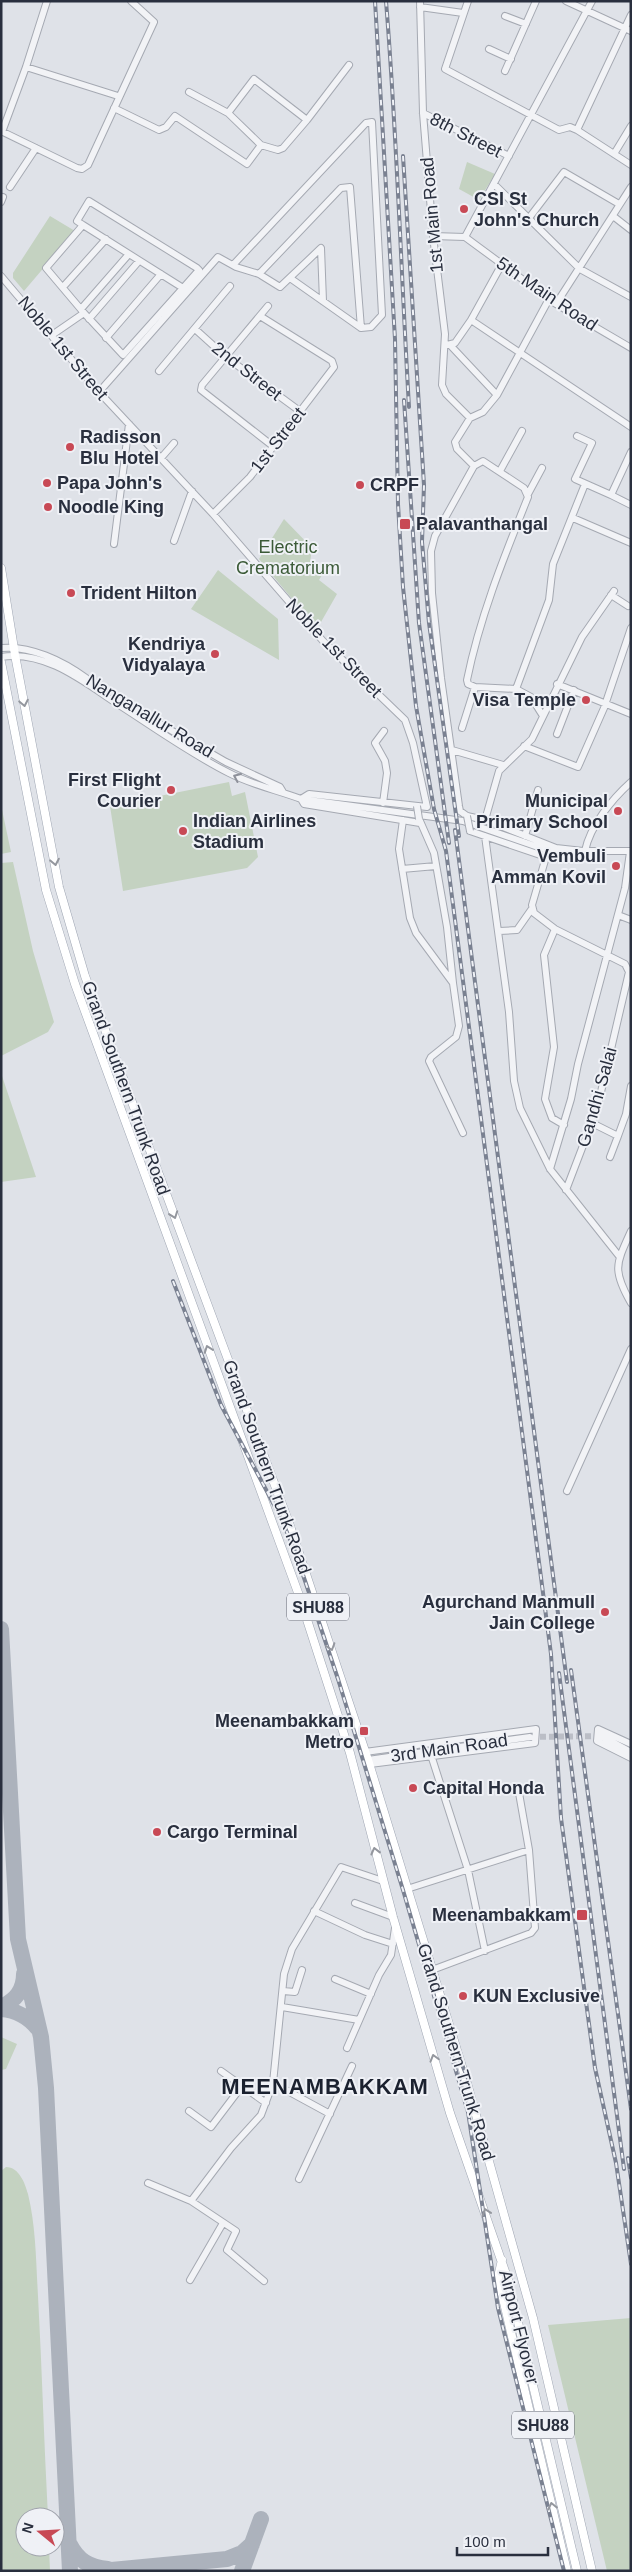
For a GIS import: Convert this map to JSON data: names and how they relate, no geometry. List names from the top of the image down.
{
  "streets": {
    "main road": ["Grand Southern Trunk Road", "SHU88", "Airport Flyover"],
    "street": [
      "8th Street",
      "1st Main Road",
      "5th Main Road",
      "Noble 1st Street",
      "2nd Street",
      "1st Street",
      "Nanganallur Road",
      "Gandhi Salai",
      "3rd Main Road"
    ]
  },
  "crossings": [
    ["8th Street", "1st Main Road"],
    ["Noble 1st Street", "1st Street"],
    ["2nd Street", "1st Street"],
    ["Nanganallur Road", "Grand Southern Trunk Road"],
    ["Grand Southern Trunk Road", "3rd Main Road"],
    ["Grand Southern Trunk Road", "Airport Flyover"]
  ],
  "districts": ["MEENAMBAKKAM"],
  "parks": ["Electric Crematorium"],
  "places": {
    "other": [
      "CSI St John's Church",
      "Radisson Blu Hotel",
      "Papa John's",
      "CRPF",
      "Noodle King",
      "Trident Hilton",
      "Kendriya Vidyalaya",
      "Visa Temple",
      "First Flight Courier",
      "Municipal Primary School",
      "Indian Airlines Stadium",
      "Vembuli Amman Kovil",
      "Agurchand Manmull Jain College",
      "Capital Honda",
      "Cargo Terminal",
      "KUN Exclusive"
    ],
    "transit": ["Palavanthangal", "Meenambakkam Metro", "Meenambakkam"]
  },
  "scale_bar": "100 m",
  "north": "left"
}
